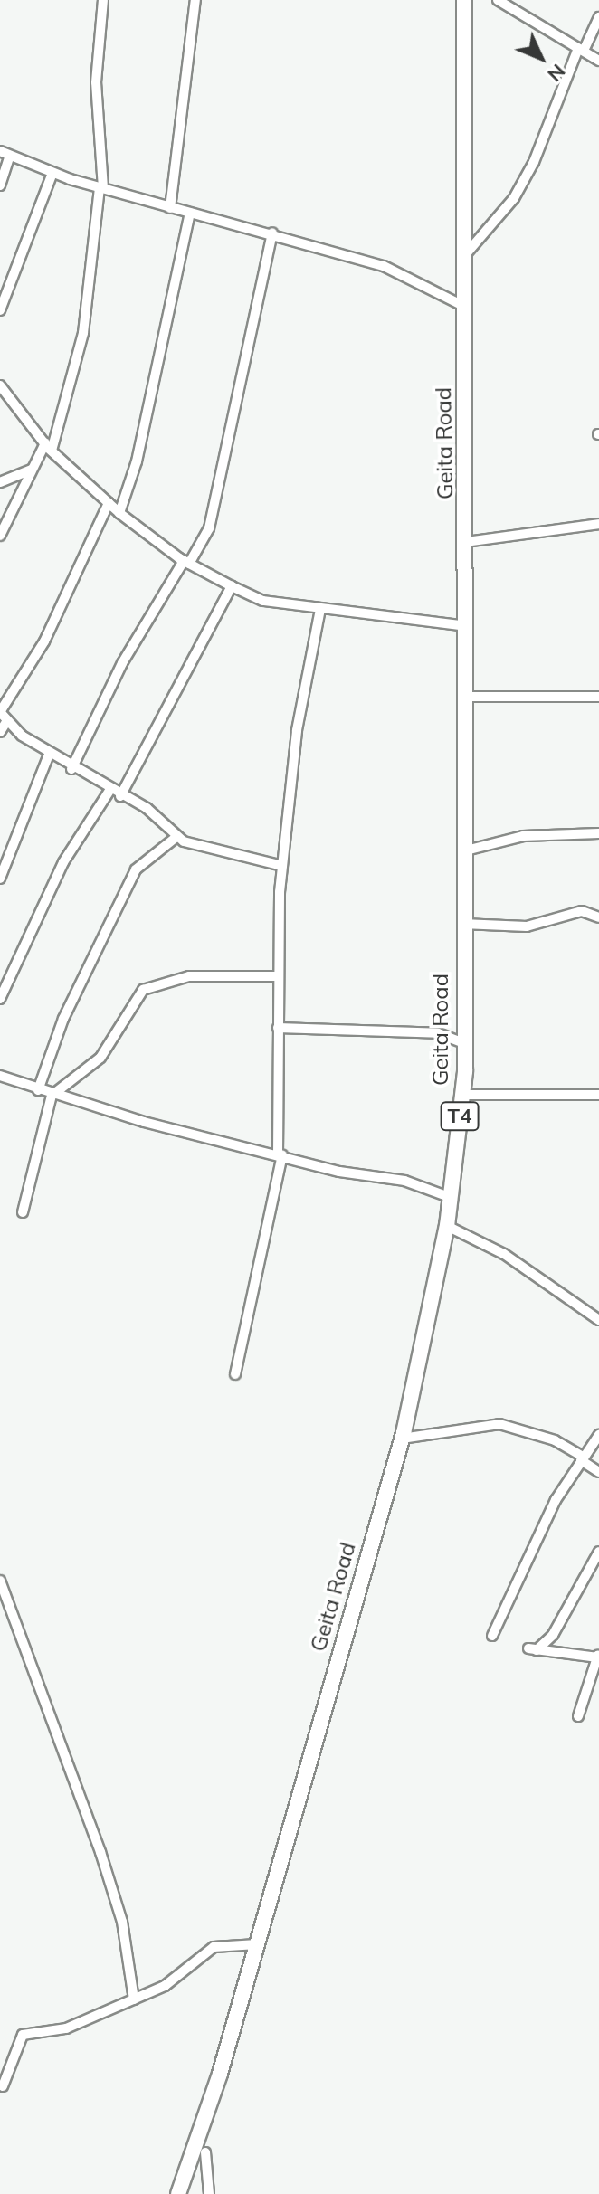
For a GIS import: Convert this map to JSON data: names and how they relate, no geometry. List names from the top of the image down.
{
  "streets": {
    "highway": ["Geita Road", "T4"]
  },
  "north": "bottom right"
}
